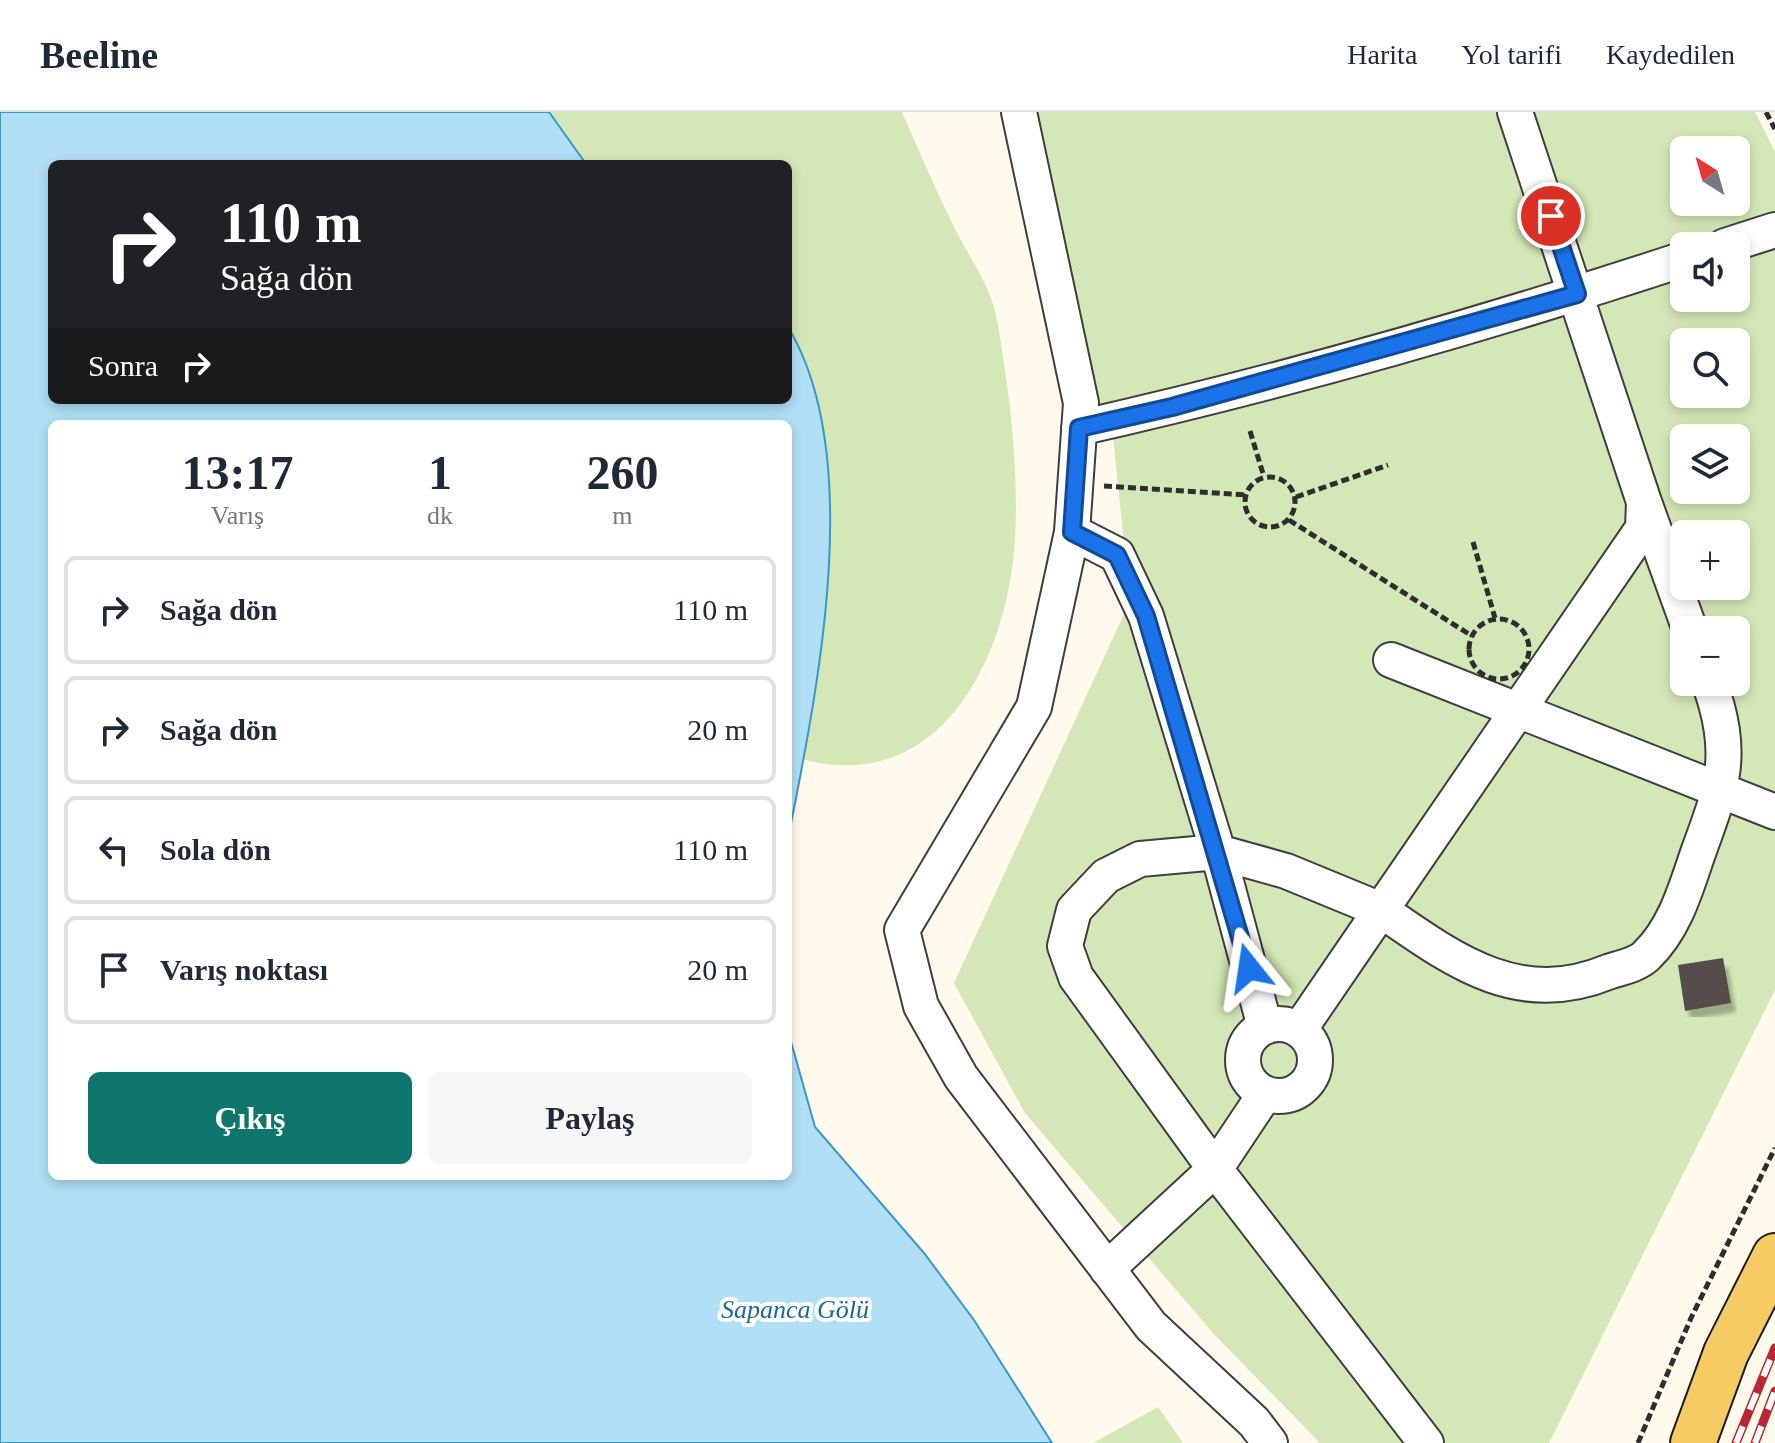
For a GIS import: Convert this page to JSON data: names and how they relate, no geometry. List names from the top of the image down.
{
  "water": ["Sapanca Gölü"],
  "north": "top left",
  "page": {
    "header": "Beeline",
    "nav": ["Harita", "Yol tarifi", "Kaydedilen"],
    "map_buttons": ["+", "−"],
    "turn": ["110 m", "Sağa dön"],
    "then": "Sonra",
    "eta": [
      "13:17",
      "Varış",
      "1",
      "dk",
      "260",
      "m"
    ],
    "list": [
      {
        "name": "Sağa dön",
        "value": "110 m"
      },
      {
        "name": "Sağa dön",
        "value": "20 m"
      },
      {
        "name": "Sola dön",
        "value": "110 m"
      },
      {
        "name": "Varış noktası",
        "value": "20 m"
      }
    ],
    "buttons": ["Çıkış", "Paylaş"]
  }
}
